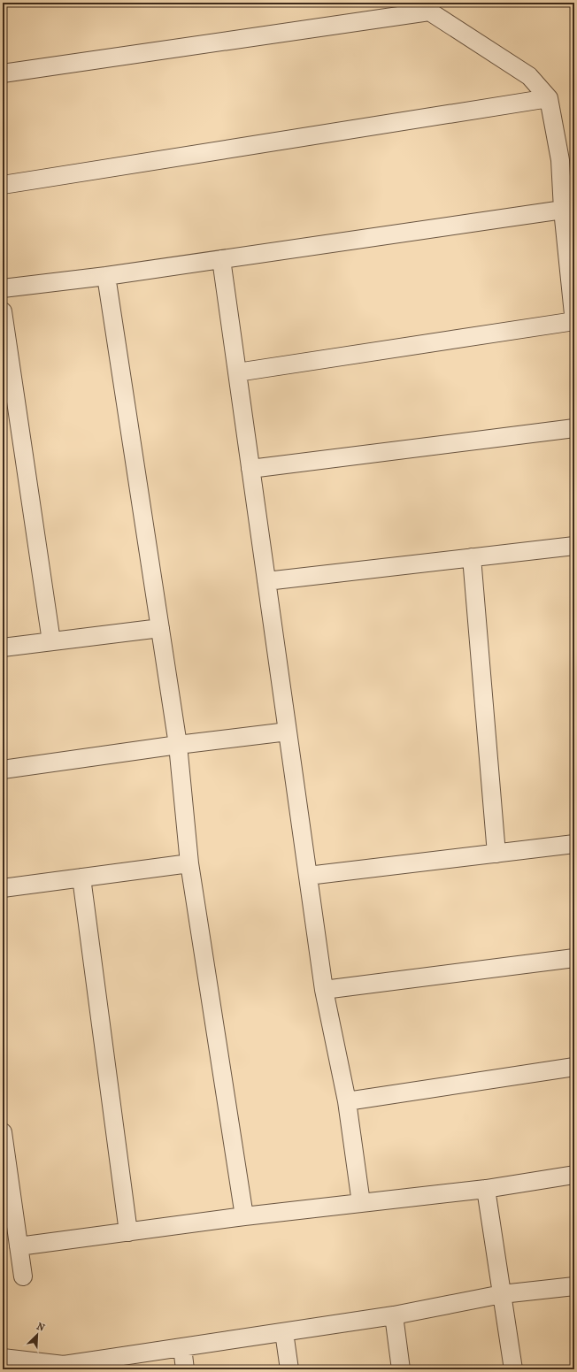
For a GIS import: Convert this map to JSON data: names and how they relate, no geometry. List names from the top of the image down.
{
  "north": "top right"
}
